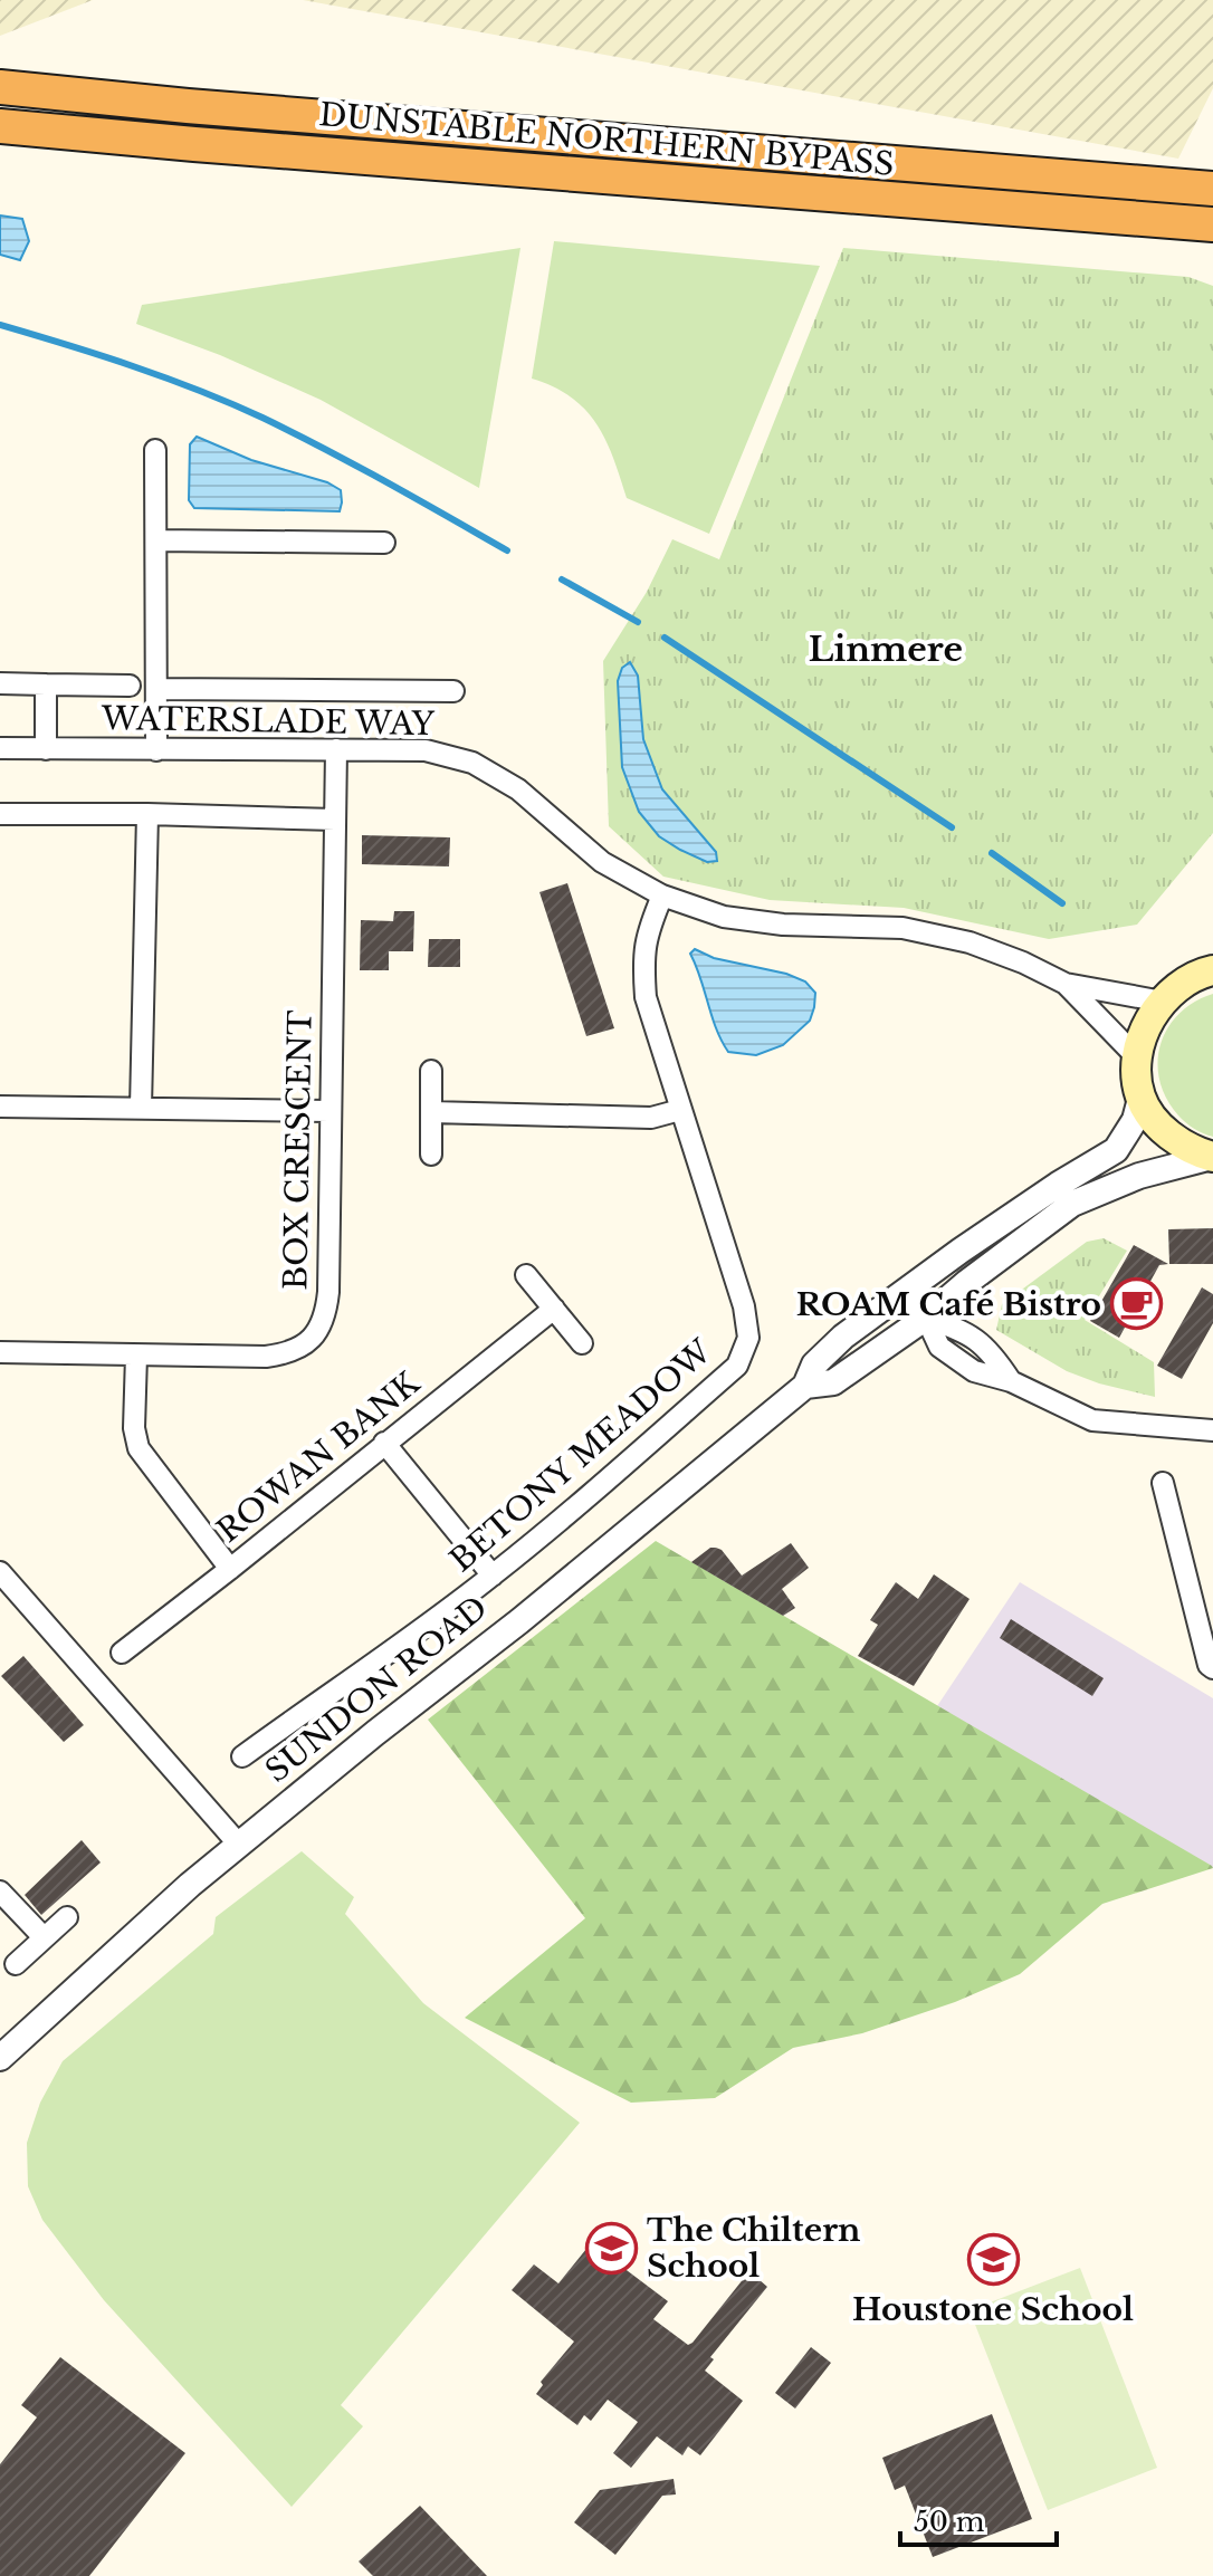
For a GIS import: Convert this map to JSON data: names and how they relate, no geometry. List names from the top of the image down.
{
  "streets": {
    "highway": ["DUNSTABLE NORTHERN BYPASS"],
    "street": [
      "WATERSLADE WAY",
      "BOX CRESCENT",
      "BETONY MEADOW",
      "ROWAN BANK",
      "SUNDON ROAD"
    ]
  },
  "crossings": [
    ["WATERSLADE WAY", "BOX CRESCENT"],
    ["WATERSLADE WAY", "BETONY MEADOW"]
  ],
  "districts": ["Linmere"],
  "places": {
    "cafe": ["ROAM Café Bistro"],
    "school or university": ["The Chiltern School", "Houstone School"]
  },
  "scale_bar": "50 m"
}
